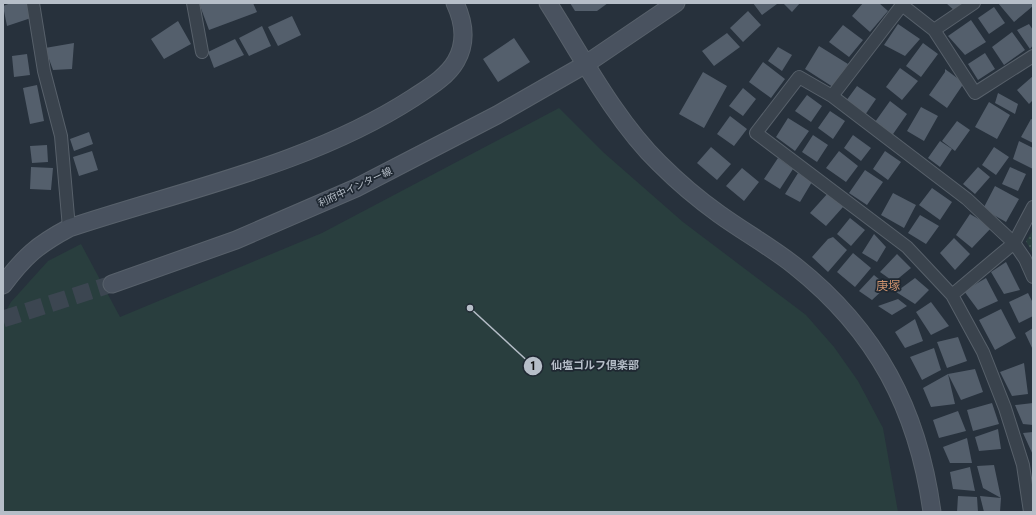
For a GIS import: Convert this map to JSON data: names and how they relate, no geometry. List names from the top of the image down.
{
  "streets": {
    "street": ["利府中インター線"]
  },
  "districts": ["庚塚"],
  "places": ["仙塩ゴルフ倶楽部"]
}
